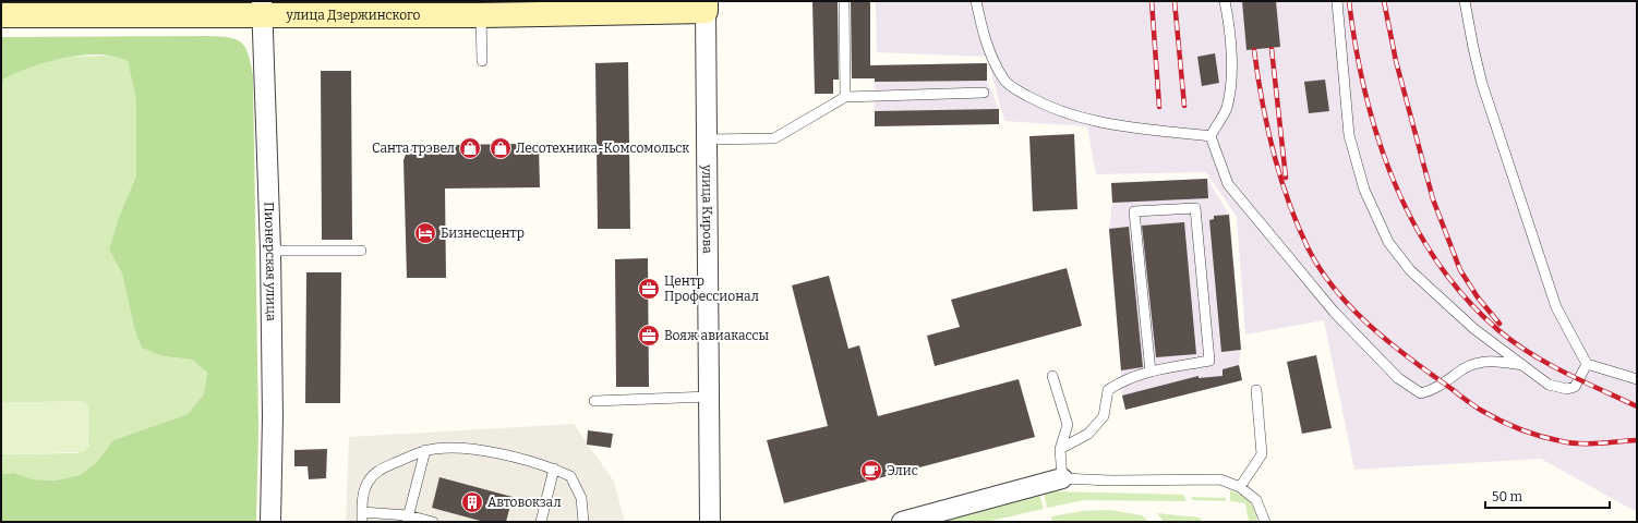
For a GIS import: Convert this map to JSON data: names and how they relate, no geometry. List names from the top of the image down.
{
  "streets": {
    "main road": ["улица Дзержинского"],
    "street": ["улица Кирова", "Пионерская улица"]
  },
  "crossings": [
    ["улица Дзержинского", "улица Кирова"],
    ["улица Дзержинского", "Пионерская улица"]
  ],
  "places": {
    "shop": ["Санта трэвел", "Лесотехника-Комсомольск"],
    "hotel": ["Бизнесцентр"],
    "office": ["Центр Профессионал", "Вояж авиакассы"],
    "cafe": ["Элис"],
    "building": ["Автовокзал"]
  },
  "scale_bar": "50 m"
}
